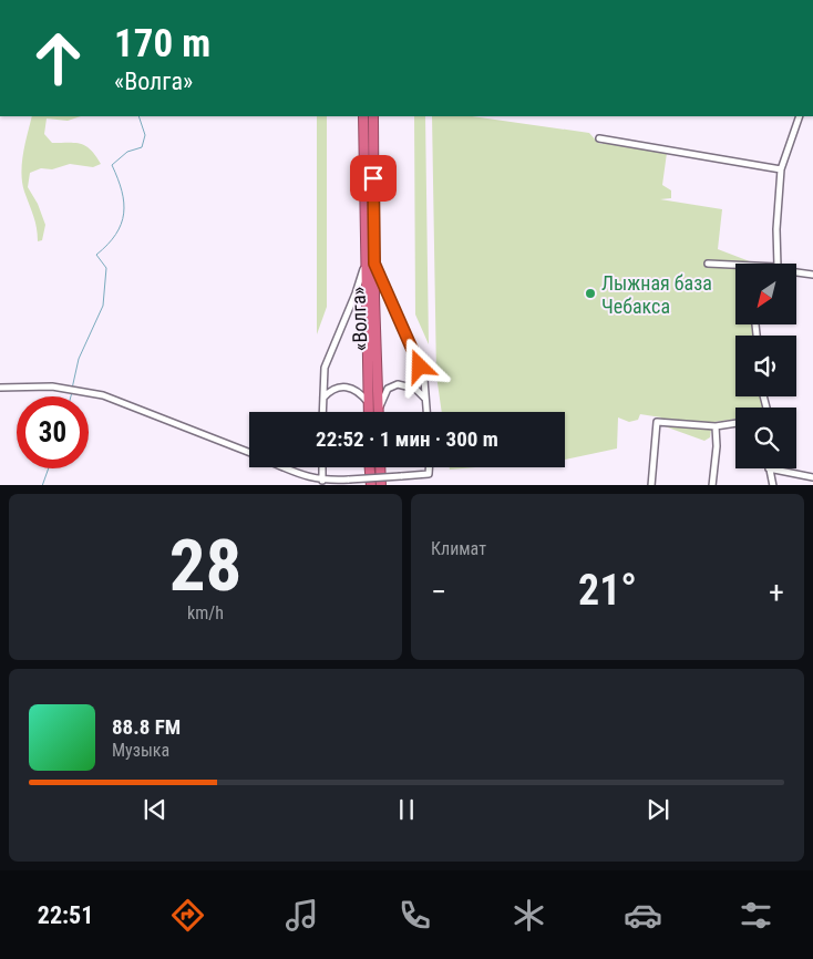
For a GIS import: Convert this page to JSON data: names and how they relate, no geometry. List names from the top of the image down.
{
  "streets": {
    "highway": ["«Волга»"]
  },
  "places": ["Лыжная база Чебакса"],
  "north": "bottom left",
  "page": {
    "turn": ["170 m", "«Волга»"],
    "limit": "30",
    "trip": "22:52 · 1 мин · 300 m",
    "tile": [
      ["28", "km/h"],
      "Климат"
    ],
    "heat": ["−", "21°", "+"],
    "song": ["88.8 FM", "Музыка"],
    "tabs": "22:51"
  }
}
